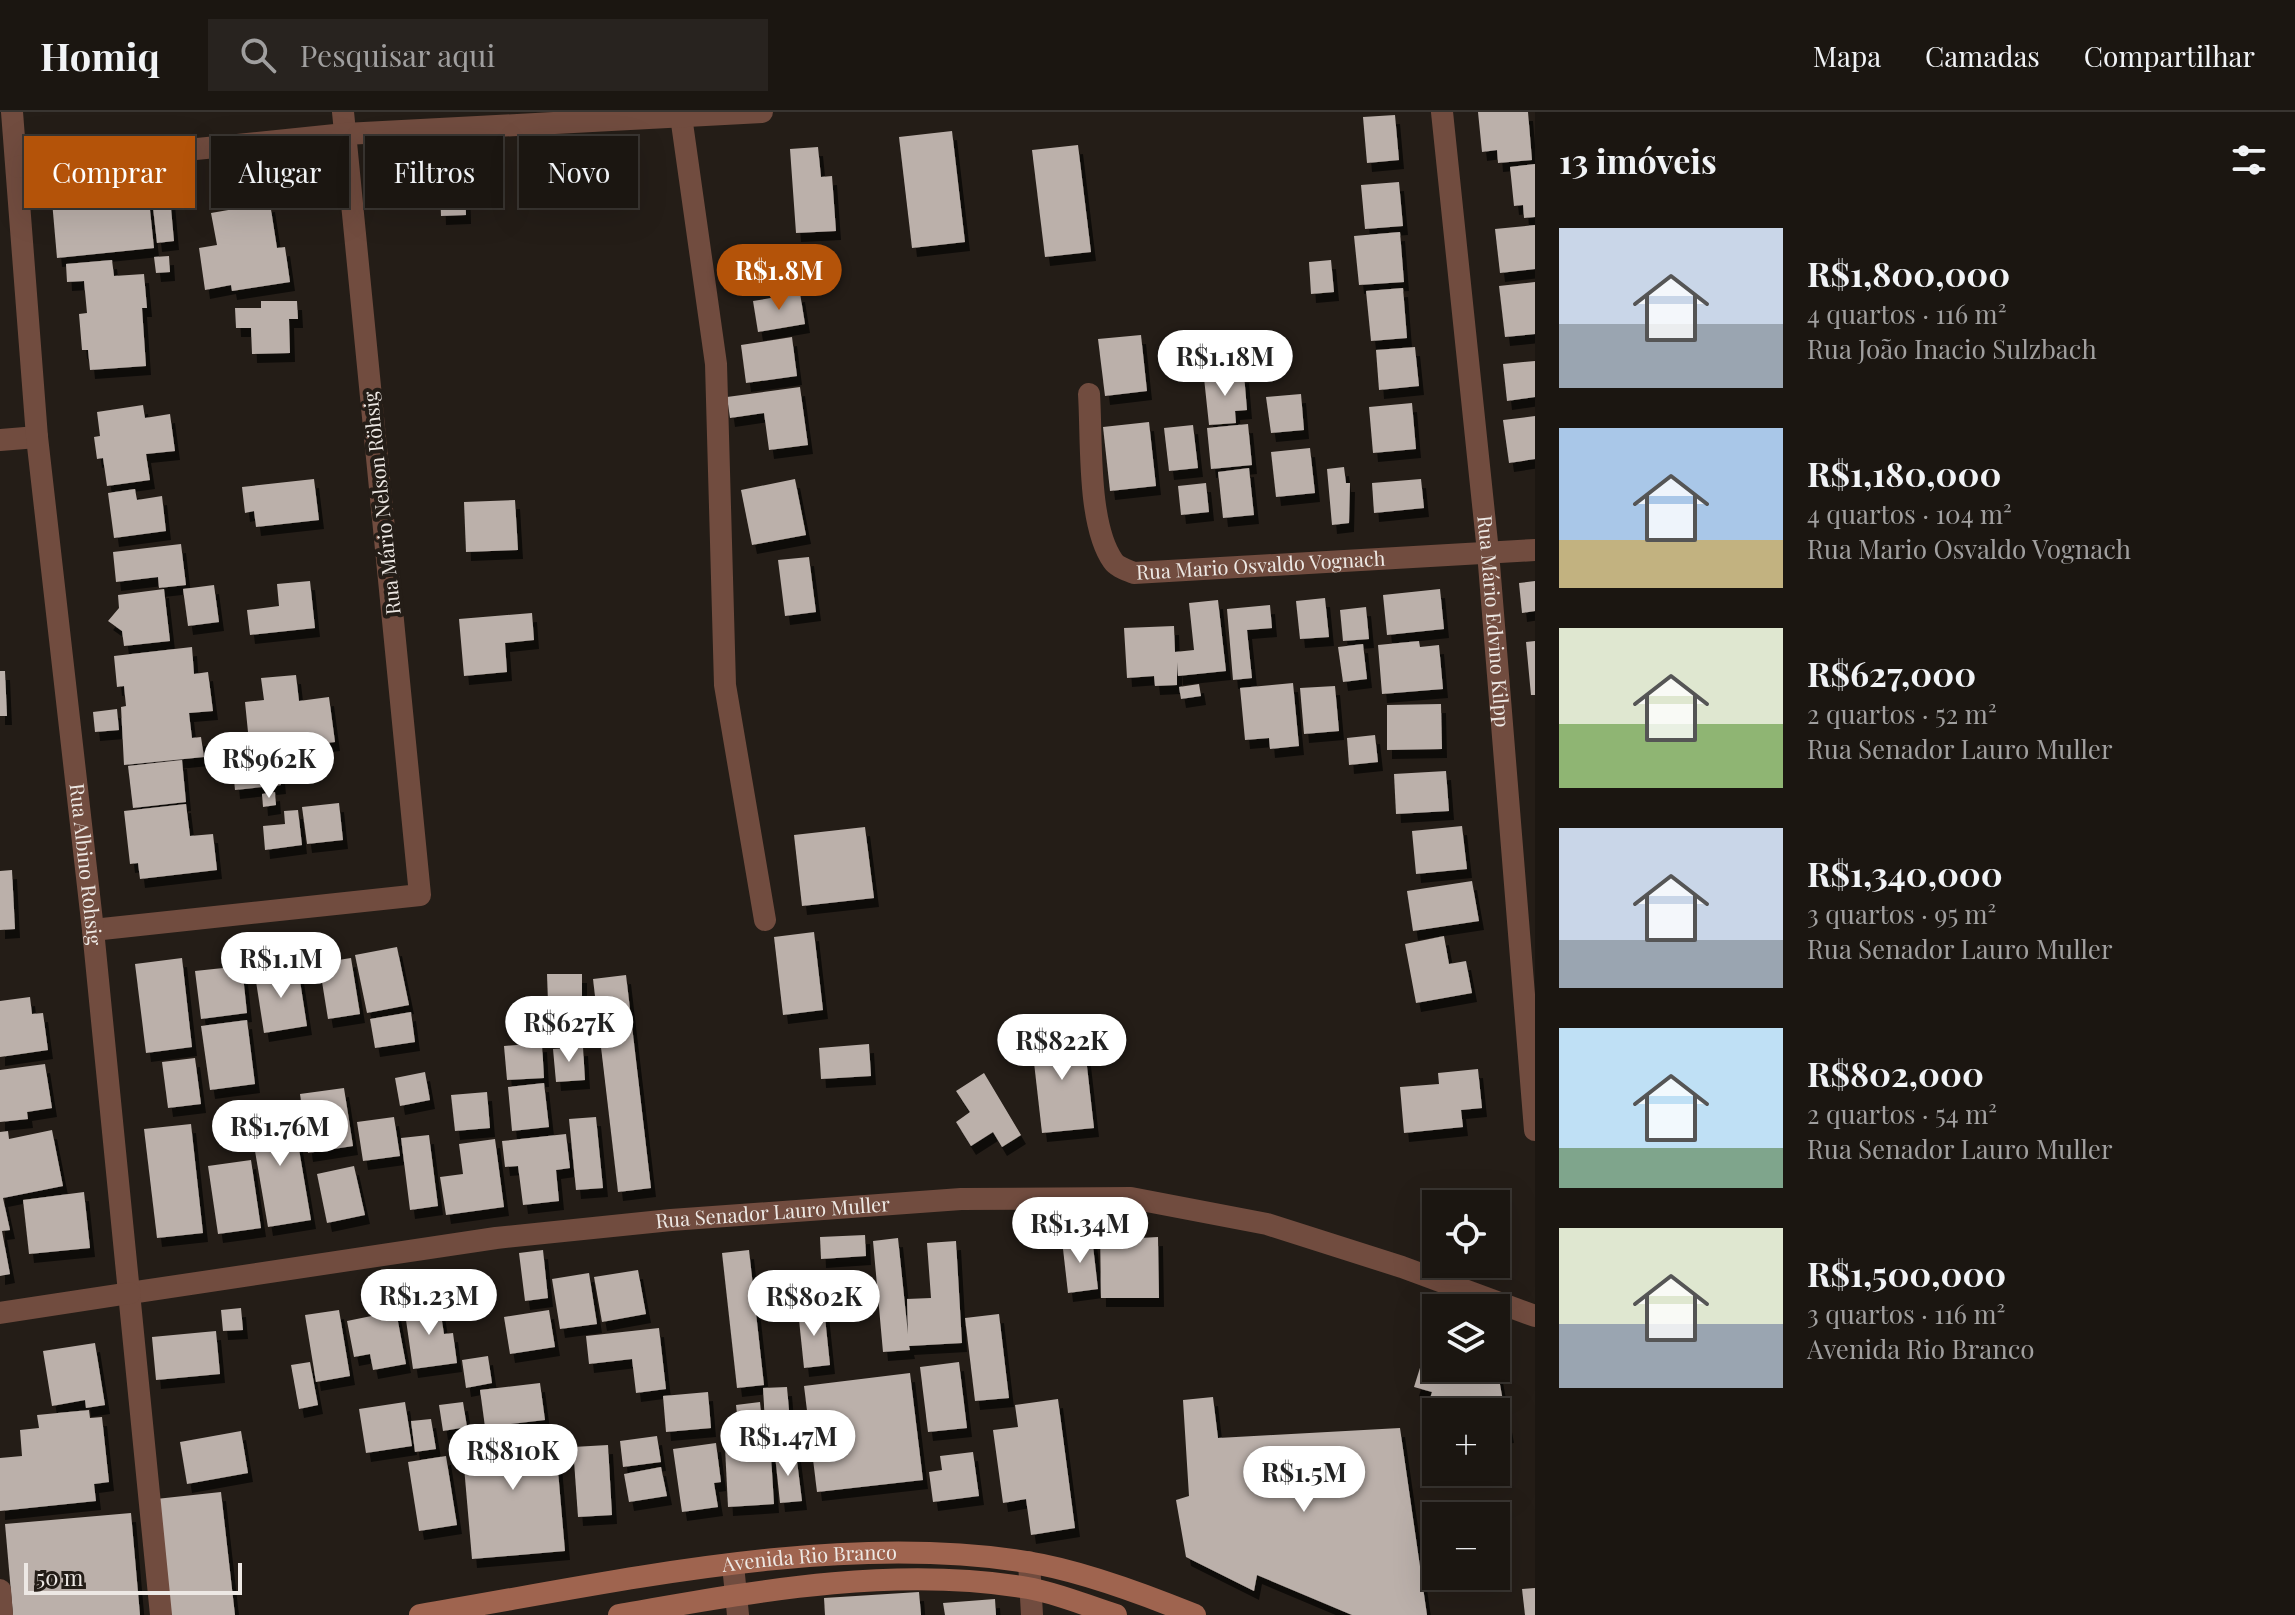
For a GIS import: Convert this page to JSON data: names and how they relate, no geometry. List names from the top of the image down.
{
  "streets": {
    "main road": ["Avenida Rio Branco"],
    "street": [
      "Rua Mário Nelson Röhsig",
      "Rua Mario Osvaldo Vognach",
      "Rua Mário Edvino Kilpp",
      "Rua Albino Rohsig",
      "Rua Senador Lauro Muller"
    ]
  },
  "crossings": [
    ["Rua Mário Nelson Röhsig", "Rua Albino Rohsig"],
    ["Rua Mario Osvaldo Vognach", "Rua Mário Edvino Kilpp"],
    ["Rua Albino Rohsig", "Rua Senador Lauro Muller"]
  ],
  "scale_bar": "50 m",
  "page": {
    "header": "Homiq",
    "search": "Pesquisar aqui",
    "nav": ["Mapa", "Camadas", "Compartilhar"],
    "heading": "13 imóveis",
    "chip": [
      "Comprar",
      "Alugar",
      "Filtros",
      "Novo"
    ],
    "list": [
      {
        "name": "R$1,800,000",
        "note": "4 quartos · 116 m² · Rua João Inacio Sulzbach"
      },
      {
        "name": "R$1,180,000",
        "note": "4 quartos · 104 m² · Rua Mario Osvaldo Vognach"
      },
      {
        "name": "R$627,000",
        "note": "2 quartos · 52 m² · Rua Senador Lauro Muller"
      },
      {
        "name": "R$1,340,000",
        "note": "3 quartos · 95 m² · Rua Senador Lauro Muller"
      },
      {
        "name": "R$802,000",
        "note": "2 quartos · 54 m² · Rua Senador Lauro Muller"
      },
      {
        "name": "R$1,500,000",
        "note": "3 quartos · 116 m² · Avenida Rio Branco"
      }
    ],
    "price": [
      "R$1.8M",
      "R$1.18M",
      "R$962K",
      "R$1.1M",
      "R$627K",
      "R$822K",
      "R$1.76M",
      "R$1.34M",
      "R$1.23M",
      "R$802K",
      "R$1.47M",
      "R$810K",
      "R$1.5M"
    ],
    "map_buttons": ["+", "−"],
    "scale": "50 m"
  }
}
